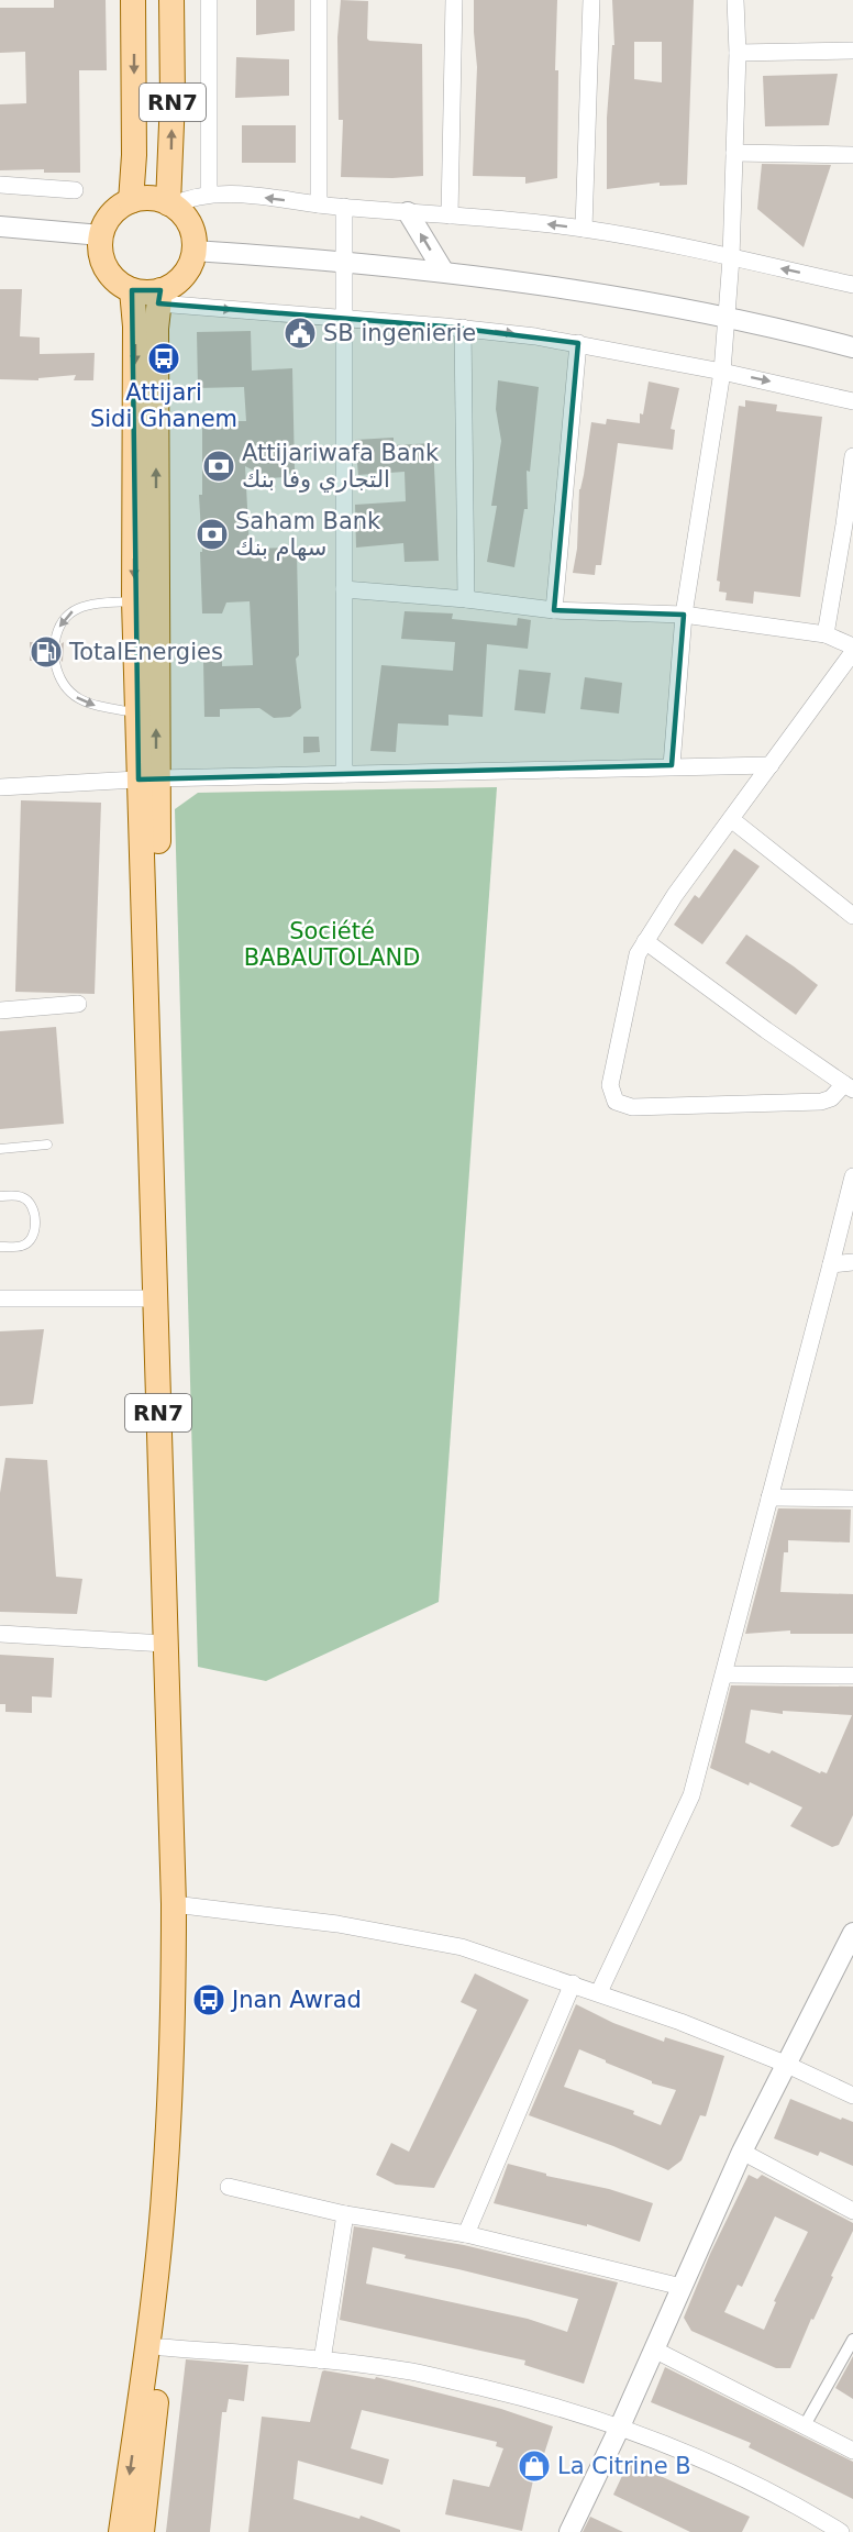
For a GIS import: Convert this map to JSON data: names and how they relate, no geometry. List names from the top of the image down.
{
  "streets": {
    "main road": ["RN7"]
  },
  "parks": ["Société BABAUTOLAND"],
  "places": {
    "public building": ["SB ingenierie"],
    "bus stop": ["Attijari Sidi Ghanem", "Jnan Awrad"],
    "bank": ["Attijariwafa Bank التجاري وفا بنك", "Saham Bank سهام بنك"],
    "fuel station": ["TotalEnergies"],
    "shop": ["La Citrine B"]
  }
}
